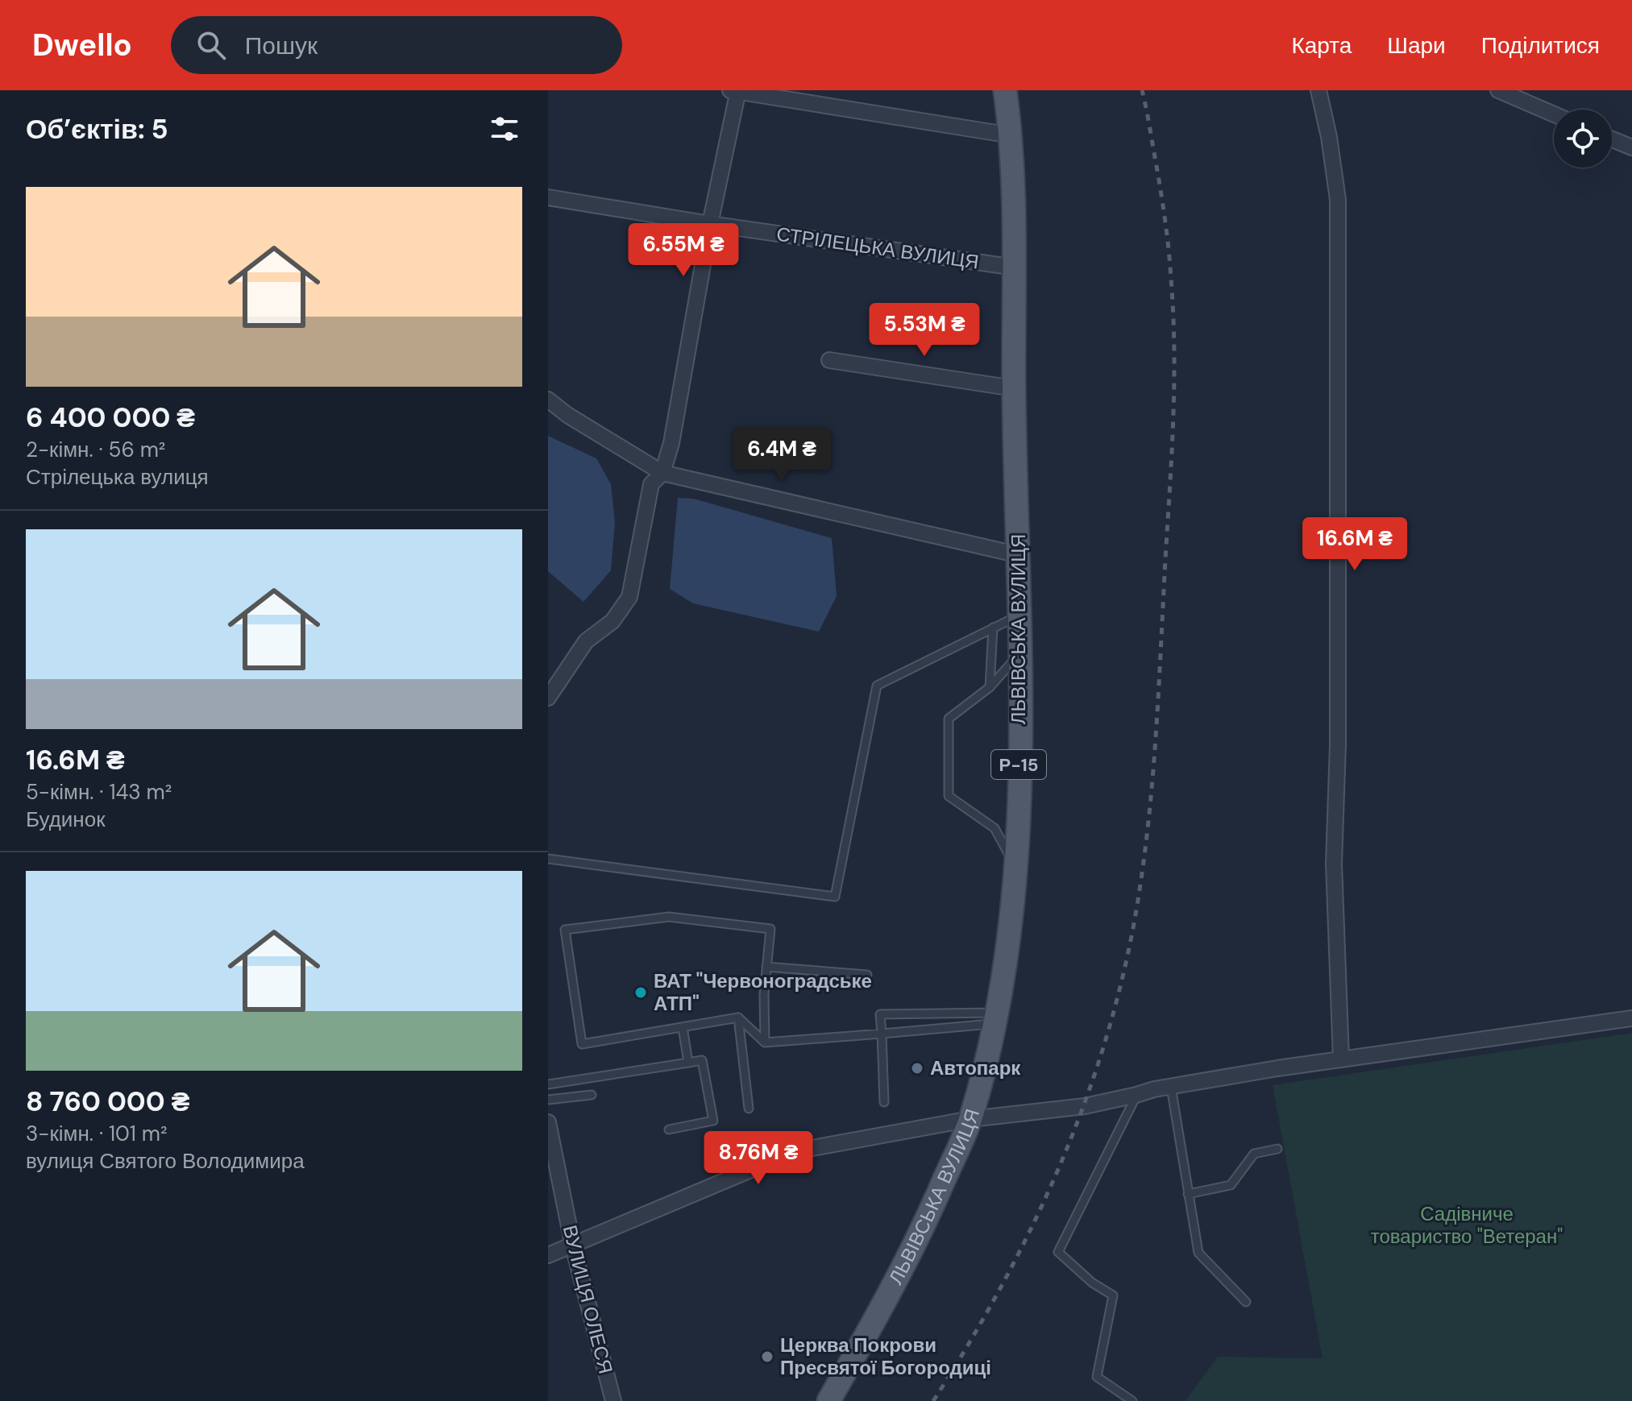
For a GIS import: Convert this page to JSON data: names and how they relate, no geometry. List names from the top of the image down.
{
  "streets": {
    "main road": ["ЛЬВІВСЬКА ВУЛИЦЯ", "Р-15"],
    "street": ["СТРІЛЕЦЬКА ВУЛИЦЯ", "ВУЛИЦЯ ОЛЕСЯ"]
  },
  "crossings": [
    ["СТРІЛЕЦЬКА ВУЛИЦЯ", "ЛЬВІВСЬКА ВУЛИЦЯ"]
  ],
  "parks": ["Садівниче товариство \"Ветеран\""],
  "places": ["ВАТ \"Червоноградське АТП\"", "Автопарк", "Церква Покрови Пресвятої Богородиці"],
  "page": {
    "header": "Dwello",
    "search": "Пошук",
    "nav": ["Карта", "Шари", "Поділитися"],
    "heading": "Об’єктів: 5",
    "list": [
      {
        "name": "6 400 000 ₴",
        "note": "2-кімн. · 56 m² · Стрілецька вулиця"
      },
      {
        "name": "16.6M ₴",
        "note": "5-кімн. · 143 m² · Будинок"
      },
      {
        "name": "8 760 000 ₴",
        "note": "3-кімн. · 101 m² · вулиця Святого Володимира"
      }
    ],
    "price": [
      "6.55M ₴",
      "5.53M ₴",
      "6.4M ₴",
      "16.6M ₴",
      "8.76M ₴"
    ]
  }
}
